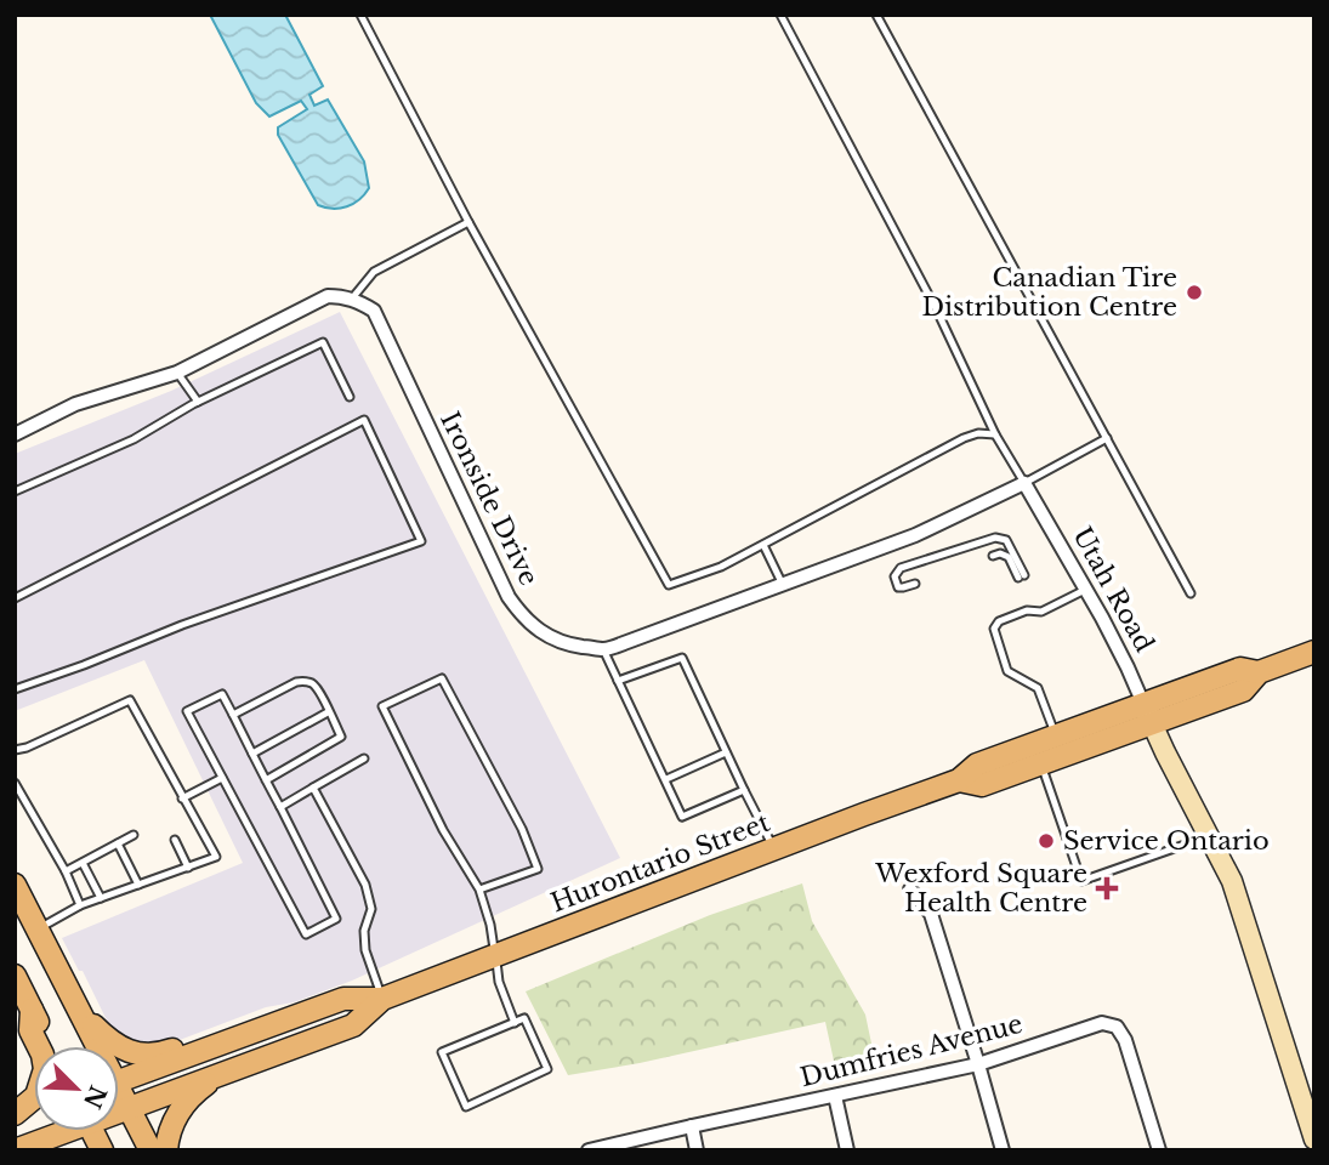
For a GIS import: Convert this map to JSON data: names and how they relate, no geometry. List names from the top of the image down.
{
  "streets": {
    "main road": ["Hurontario Street"],
    "street": ["Ironside Drive", "Utah Road", "Dumfries Avenue"]
  },
  "crossings": [
    ["Utah Road", "Hurontario Street"]
  ],
  "places": {
    "other": ["Canadian Tire Distribution Centre", "Service Ontario"],
    "health": ["Wexford Square Health Centre"]
  },
  "north": "bottom right"
}
